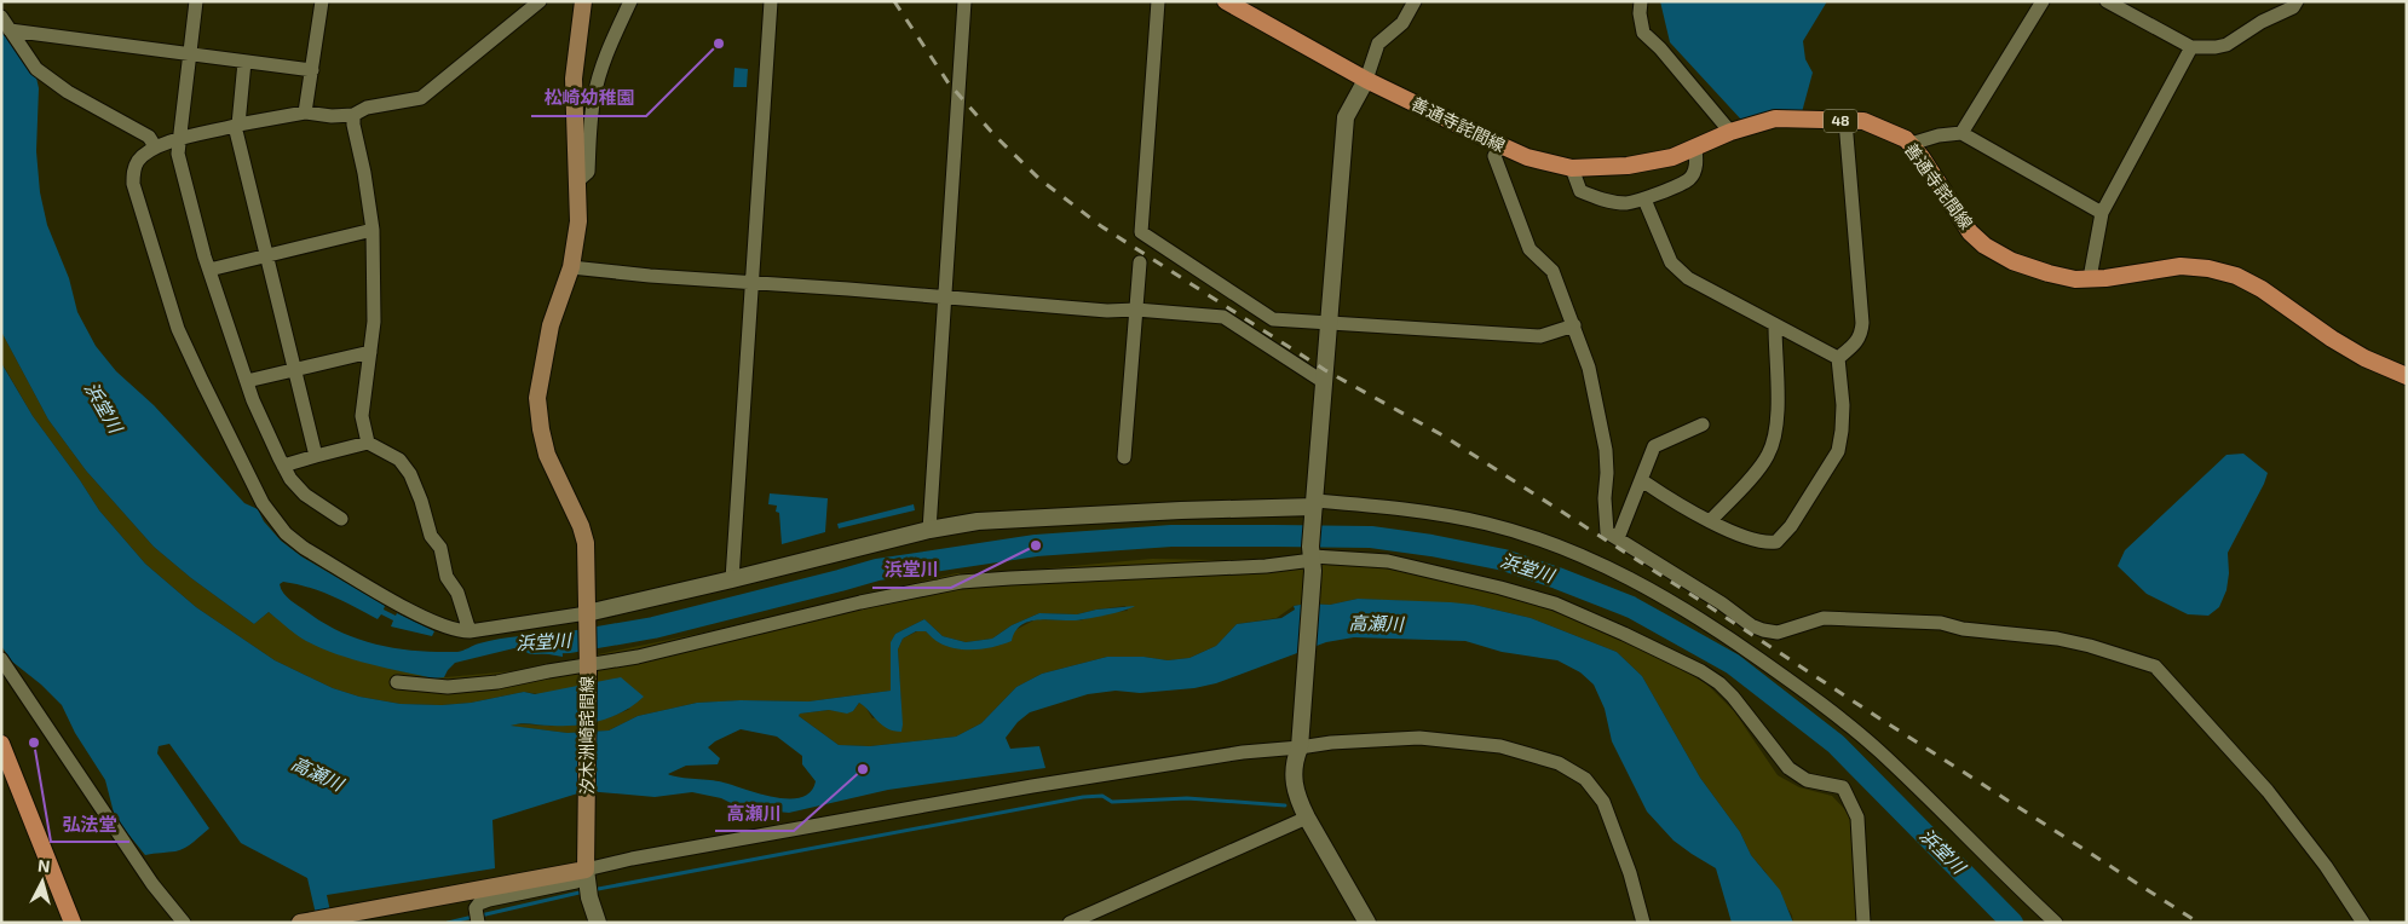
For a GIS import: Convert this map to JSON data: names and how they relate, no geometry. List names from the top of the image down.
{
  "streets": {
    "main road": ["48", "善通寺詫間線", "汐木洲崎詫間線"]
  },
  "water": ["浜堂川", "高瀬川"],
  "places": [
    "松崎幼稚園",
    "浜堂川",
    "弘法堂",
    "高瀬川"
  ],
  "north": "top"
}
